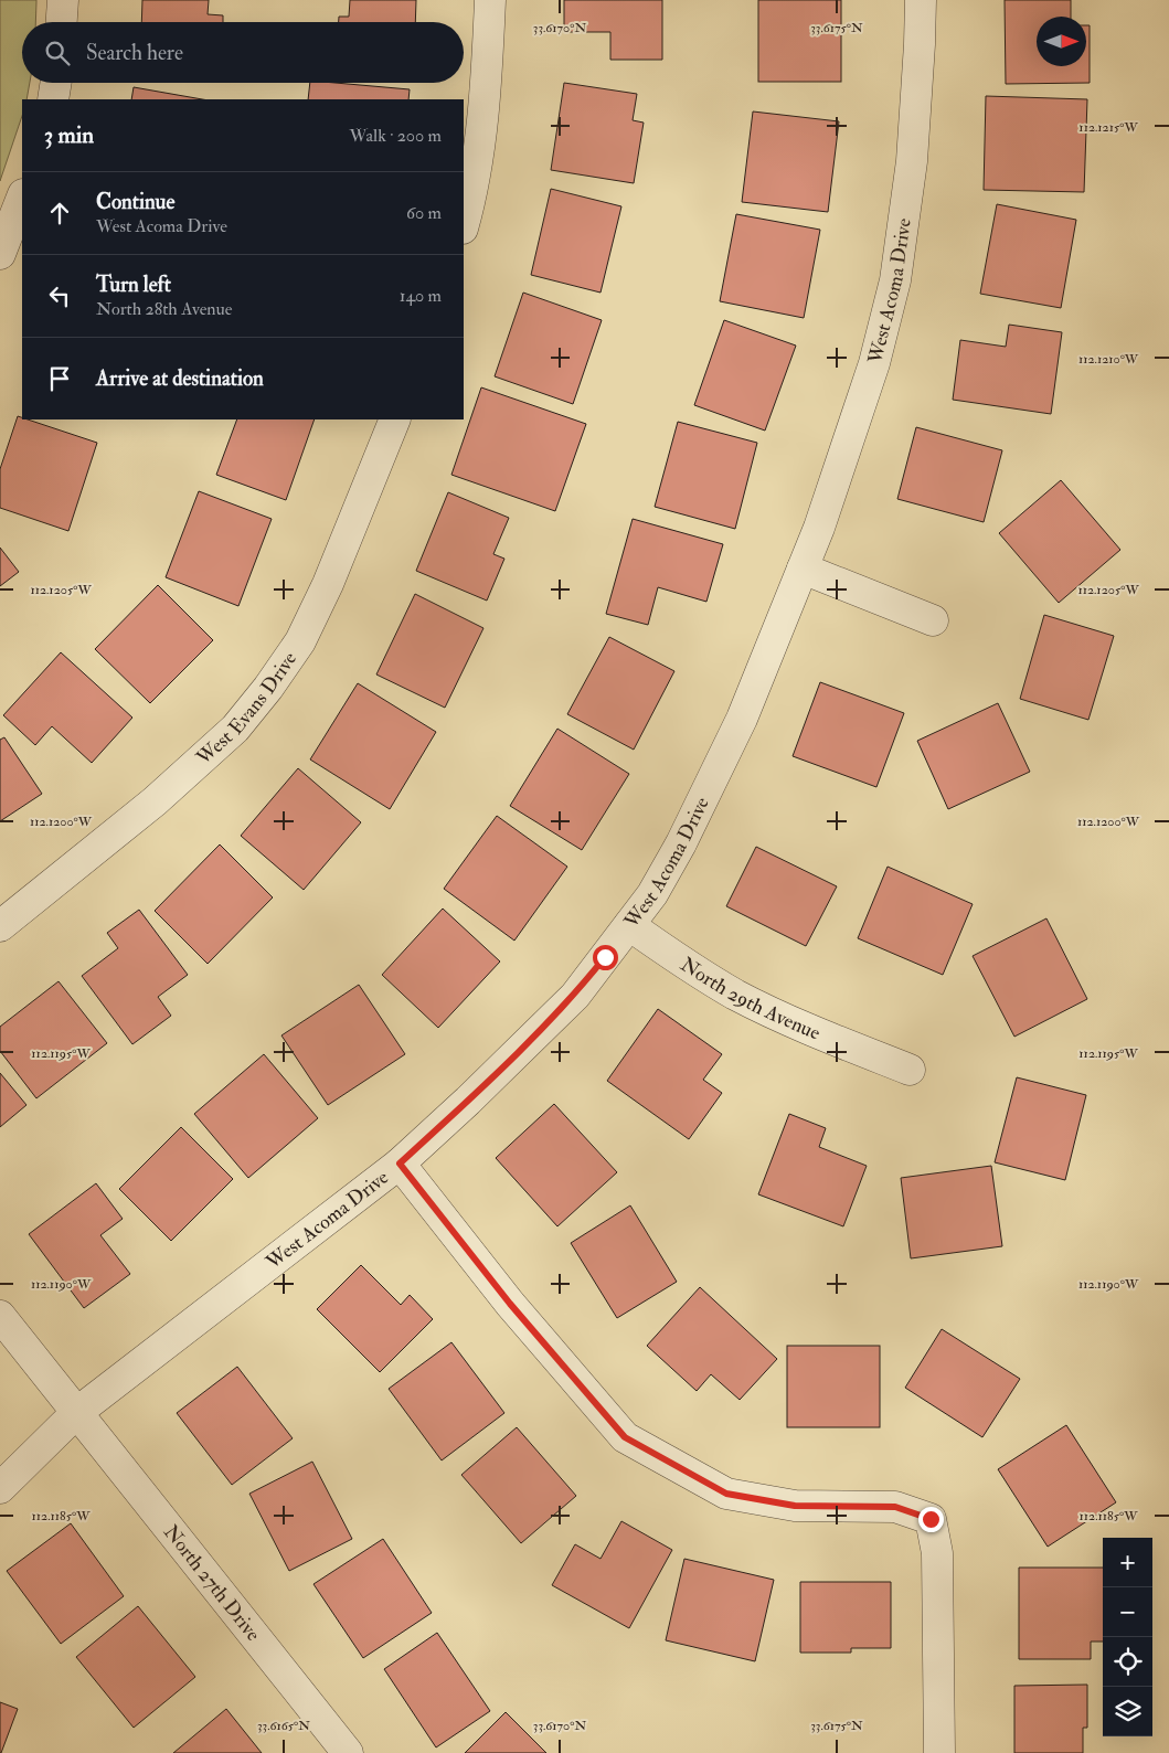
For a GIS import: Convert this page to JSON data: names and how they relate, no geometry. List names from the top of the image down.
{
  "streets": {
    "street": [
      "West Acoma Drive",
      "West Evans Drive",
      "North 29th Avenue",
      "North 27th Drive"
    ]
  },
  "crossings": [
    ["West Acoma Drive", "North 29th Avenue"],
    ["West Acoma Drive", "North 27th Drive"]
  ],
  "north": "right",
  "page": {
    "search": "Search here",
    "heading": ["3 min", "Walk · 200 m"],
    "list": [
      ["Continue", "West Acoma Drive", "60 m"],
      ["Turn left", "North 28th Avenue", "140 m"],
      "Arrive at destination"
    ],
    "map_buttons": ["+", "−"]
  },
  "coordinates": [
    "33.6170°N",
    "33.6175°N",
    "112.1215°W",
    "112.1210°W",
    "112.1205°W",
    "112.1200°W",
    "112.1195°W",
    "112.1190°W",
    "112.1185°W",
    "33.6165°N"
  ]
}
